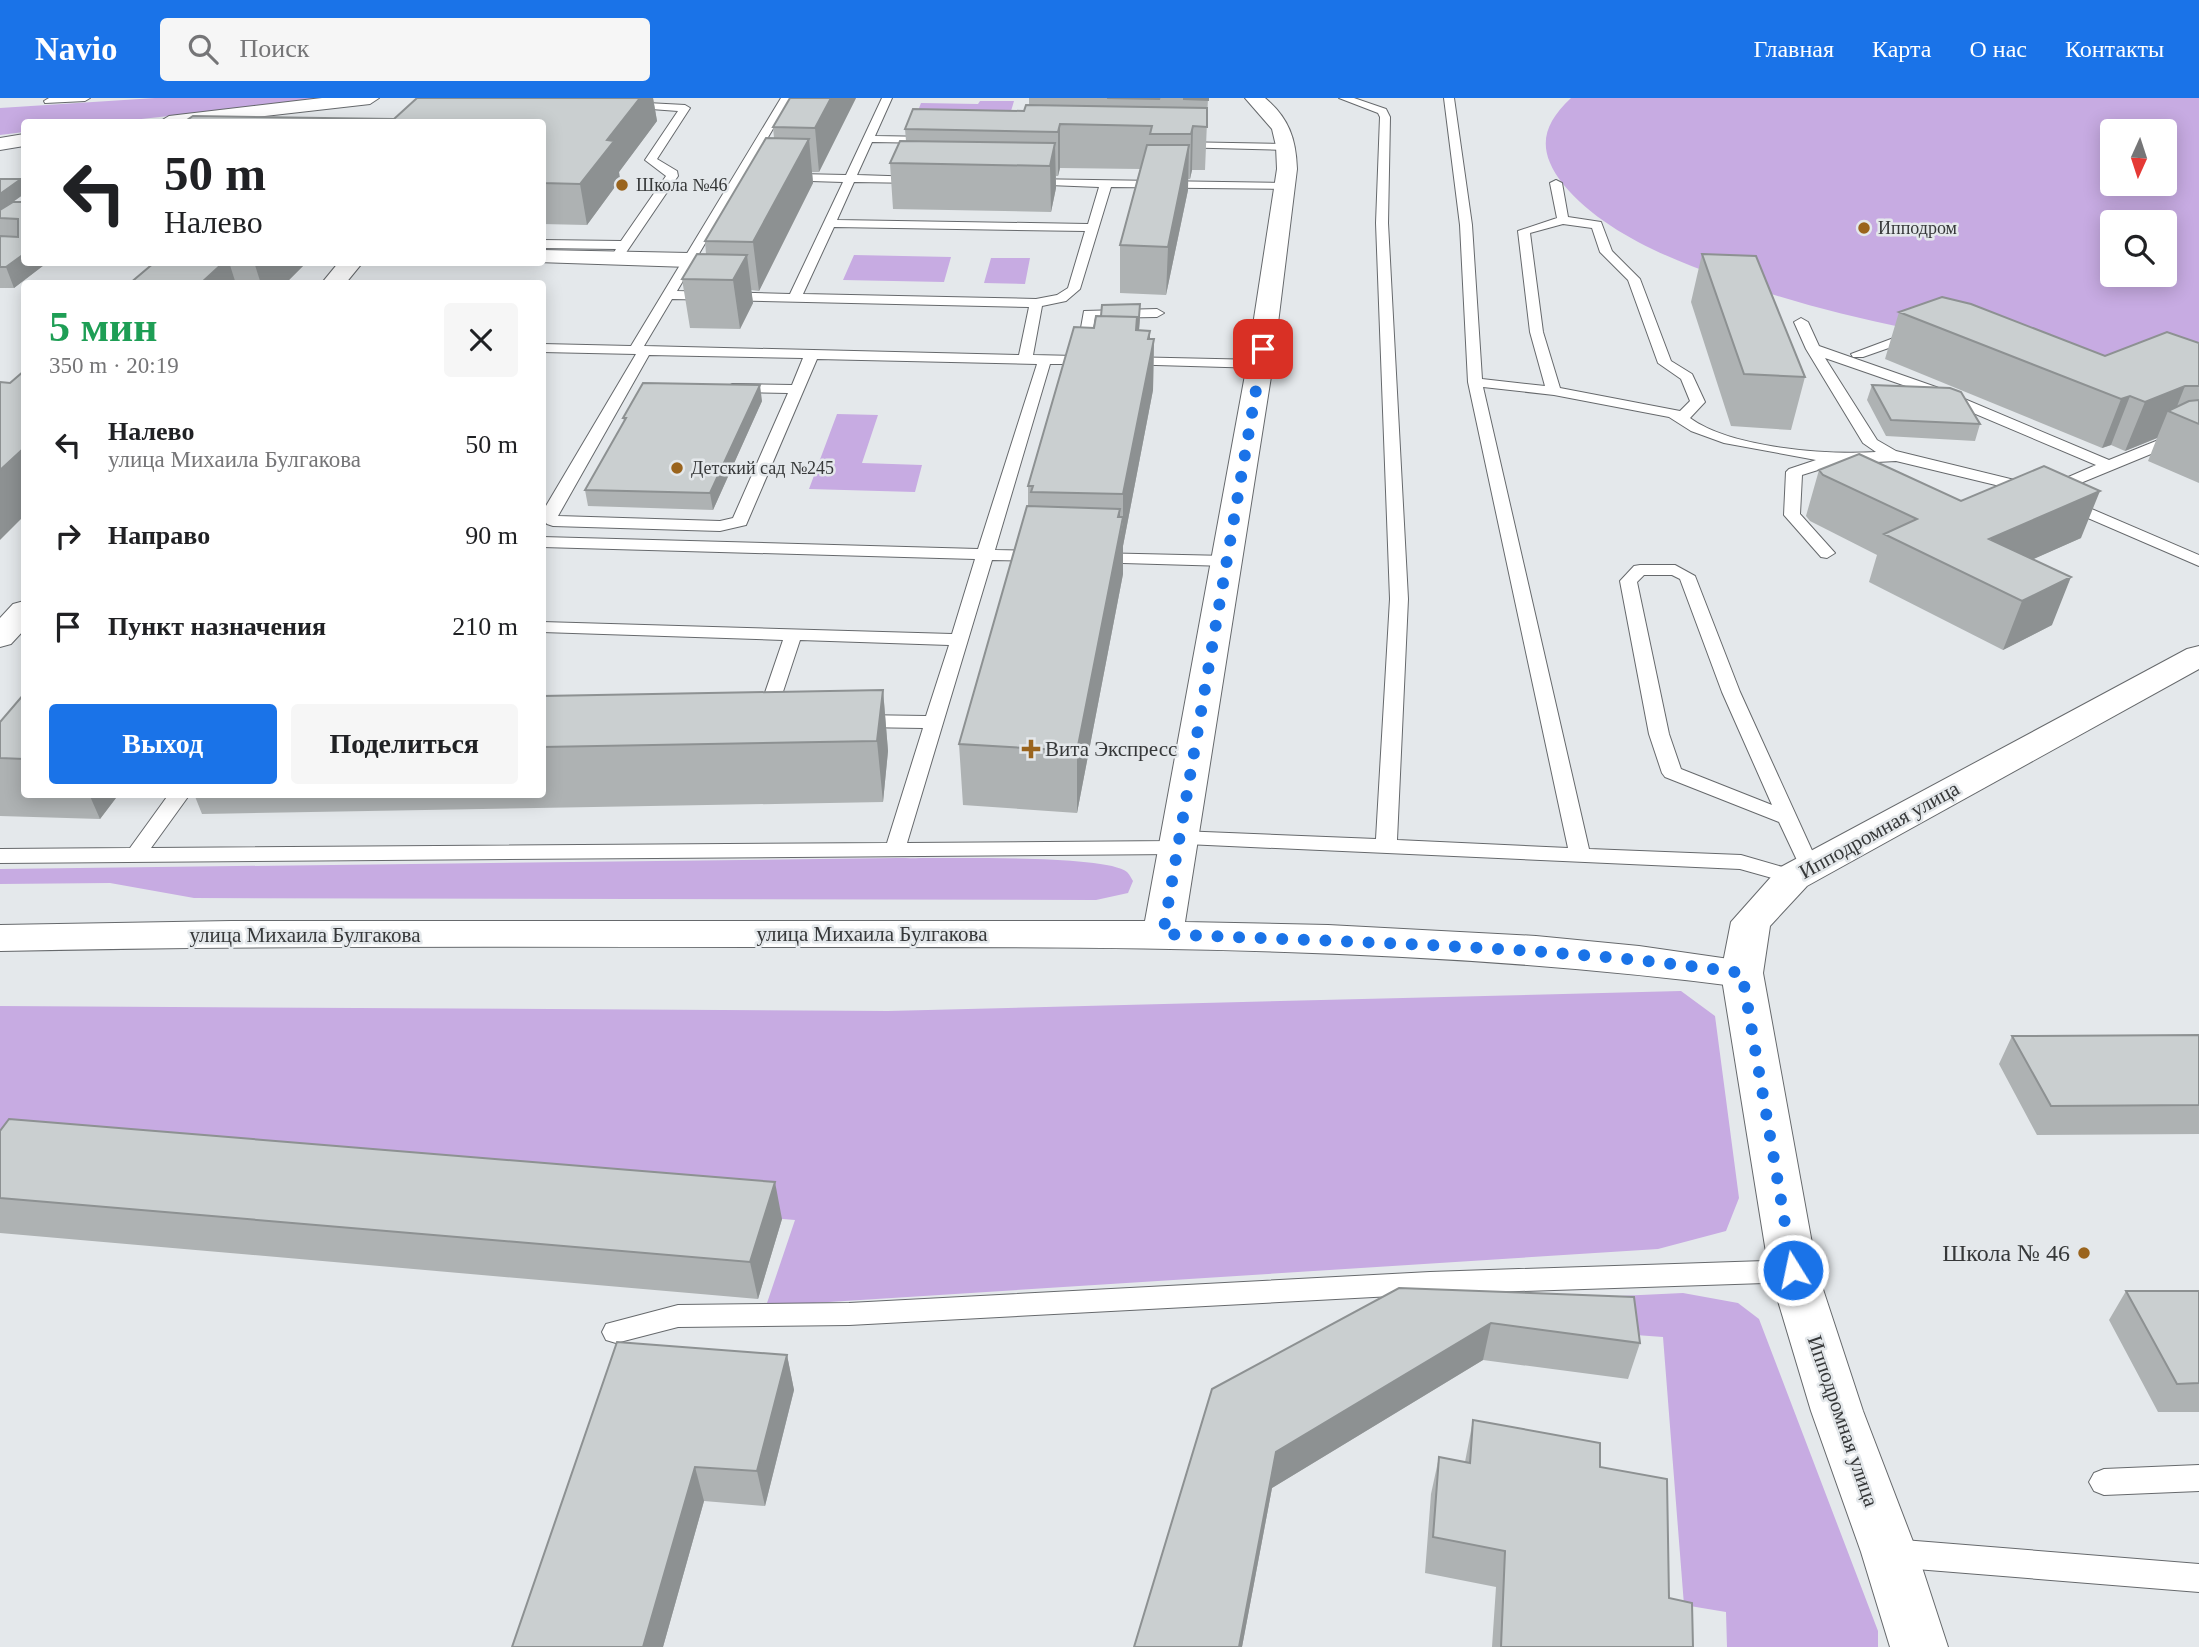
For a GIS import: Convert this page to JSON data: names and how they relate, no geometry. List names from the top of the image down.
{
  "streets": {
    "street": ["Ипподромная улица", "улица Михаила Булгакова"]
  },
  "crossings": [
    ["Ипподромная улица", "улица Михаила Булгакова"]
  ],
  "places": {
    "other": [
      "Школа №46",
      "Ипподром",
      "Детский сад №245",
      "Школа № 46"
    ],
    "health": ["Вита Экспресс"]
  },
  "north": "bottom",
  "page": {
    "header": "Navio",
    "search": "Поиск",
    "nav": [
      "Главная",
      "Карта",
      "О нас",
      "Контакты"
    ],
    "turn": ["50 m", "Налево"],
    "heading": ["5 мин", "350 m · 20:19"],
    "list": [
      {
        "name": "Налево",
        "note": "улица Михаила Булгакова",
        "value": "50 m"
      },
      {
        "name": "Направо",
        "value": "90 m"
      },
      {
        "name": "Пункт назначения",
        "value": "210 m"
      }
    ],
    "buttons": ["Выход", "Поделиться"]
  }
}
